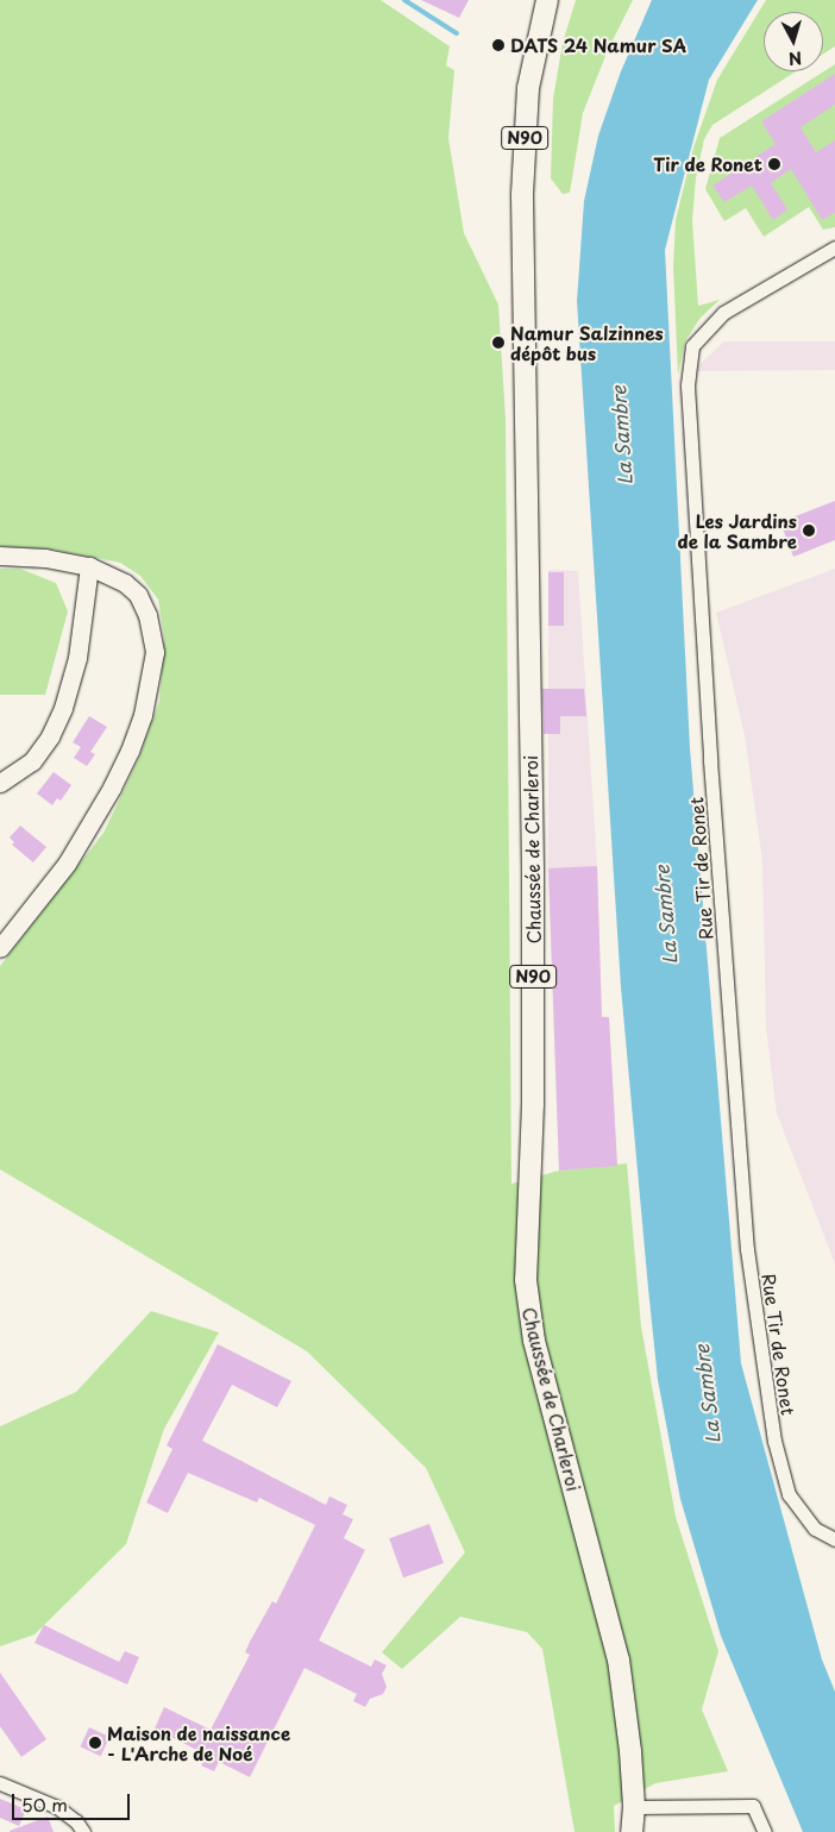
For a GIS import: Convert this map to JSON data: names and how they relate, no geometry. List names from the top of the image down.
{
  "streets": {
    "main road": ["N90", "Chaussée de Charleroi"],
    "street": ["Rue Tir de Ronet"]
  },
  "water": ["La Sambre"],
  "places": [
    "DATS 24 Namur SA",
    "Tir de Ronet",
    "Namur Salzinnes dépôt bus",
    "Les Jardins de la Sambre",
    "Maison de naissance - L'Arche de Noé"
  ],
  "scale_bar": "50 m",
  "north": "bottom"
}
